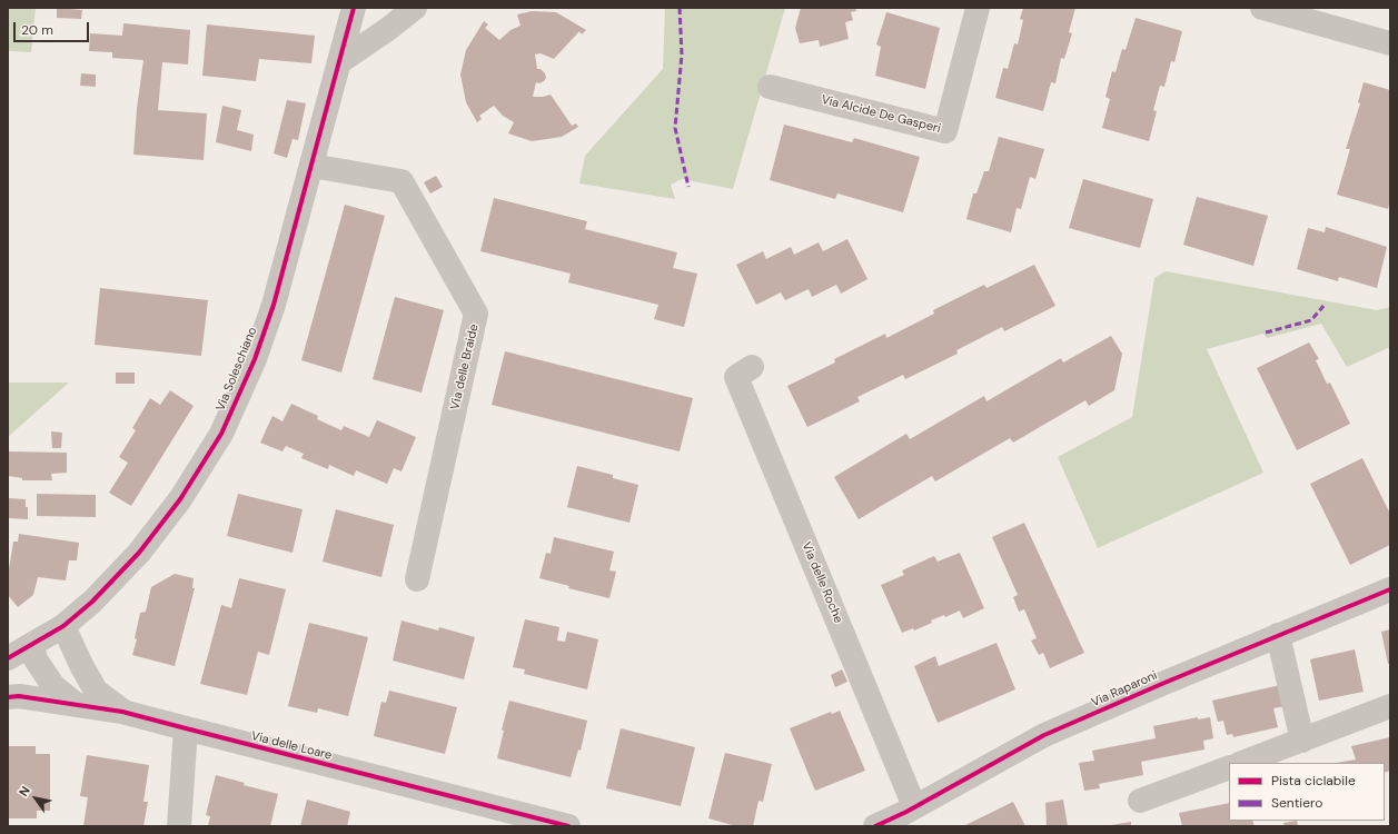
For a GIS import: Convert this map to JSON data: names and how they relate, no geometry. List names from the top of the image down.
{
  "streets": {
    "street": [
      "Via Alcide De Gasperi",
      "Via delle Braide",
      "Via Soleschiano",
      "Via delle Roche",
      "Via Raparoni",
      "Via delle Loare"
    ]
  },
  "crossings": [
    ["Via delle Braide", "Via Soleschiano"],
    ["Via Soleschiano", "Via delle Loare"],
    ["Via delle Roche", "Via Raparoni"]
  ],
  "legend": ["Pista ciclabile", "Sentiero"],
  "scale_bar": "20 m",
  "north": "top left"
}
